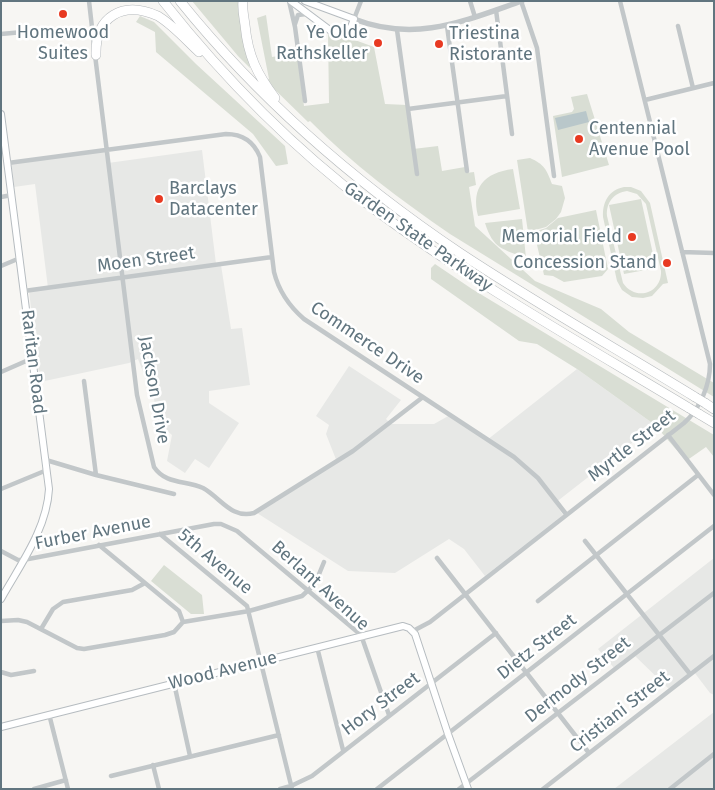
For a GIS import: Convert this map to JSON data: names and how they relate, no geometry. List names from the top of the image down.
{
  "streets": {
    "highway": ["Garden State Parkway"],
    "main road": ["Raritan Road", "Wood Avenue"],
    "street": [
      "Moen Street",
      "Commerce Drive",
      "Jackson Drive",
      "Myrtle Street",
      "Furber Avenue",
      "5th Avenue",
      "Berlant Avenue",
      "Dietz Street",
      "Dermody Street",
      "Hory Street",
      "Cristiani Street"
    ]
  },
  "crossings": [
    ["Moen Street", "Commerce Drive"],
    ["Moen Street", "Raritan Road"],
    ["Moen Street", "Jackson Drive"],
    ["Commerce Drive", "Raritan Road"],
    ["Commerce Drive", "Jackson Drive"],
    ["Commerce Drive", "Myrtle Street"],
    ["Raritan Road", "Furber Avenue"],
    ["Myrtle Street", "Wood Avenue"],
    ["Furber Avenue", "5th Avenue"],
    ["Furber Avenue", "Berlant Avenue"],
    ["5th Avenue", "Wood Avenue"],
    ["5th Avenue", "Hory Street"],
    ["Berlant Avenue", "Wood Avenue"],
    ["Berlant Avenue", "Hory Street"]
  ],
  "places": [
    "Homewood Suites",
    "Ye Olde Rathskeller",
    "Triestina Ristorante",
    "Centennial Avenue Pool",
    "Barclays Datacenter",
    "Memorial Field",
    "Concession Stand"
  ]
}
